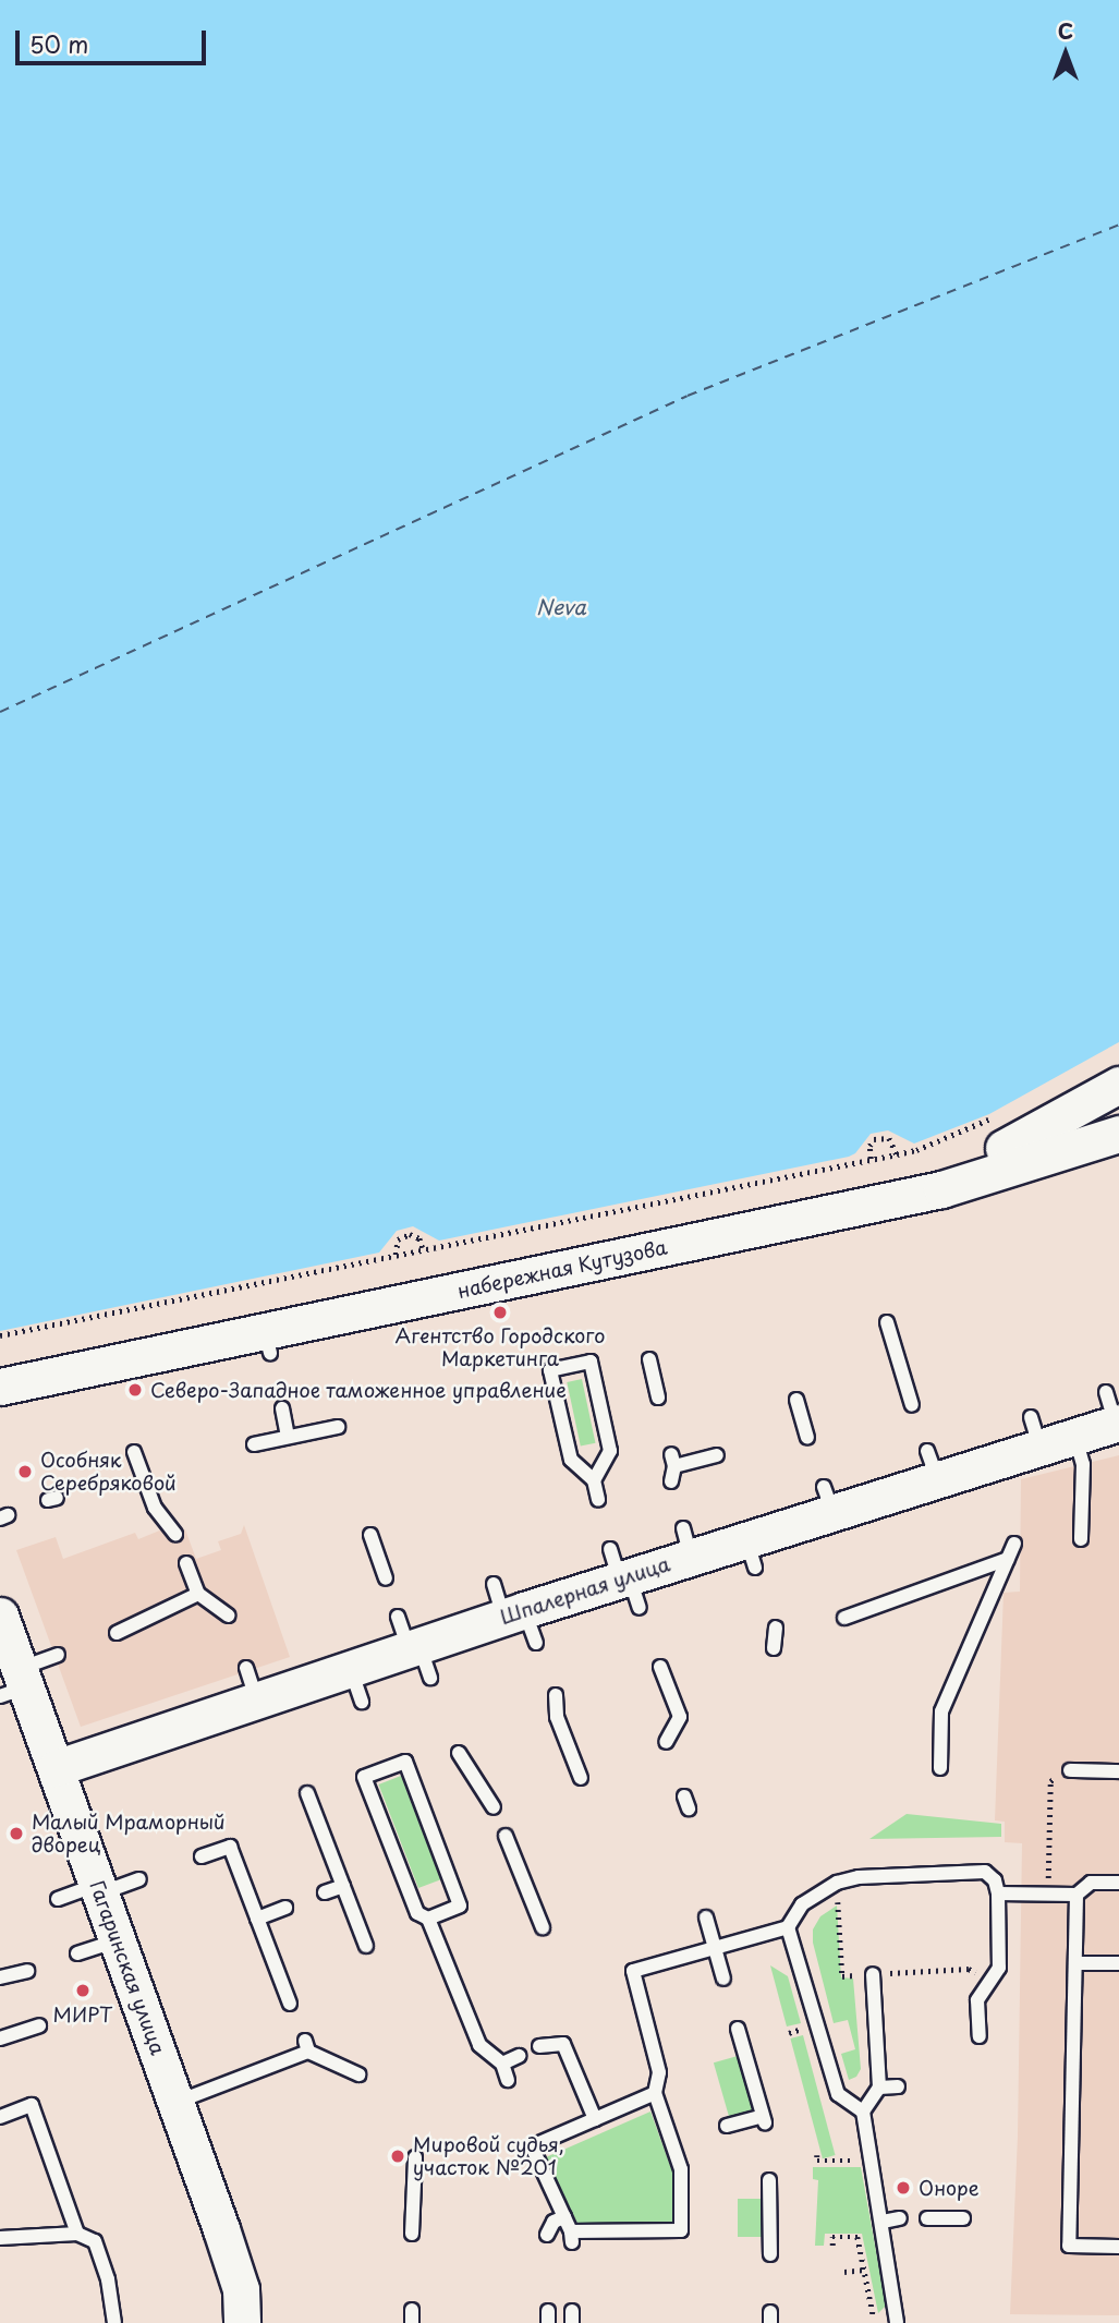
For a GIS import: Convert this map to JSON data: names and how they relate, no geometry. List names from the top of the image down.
{
  "streets": {
    "main road": ["набережная Кутузова", "Шпалерная улица", "Гагаринская улица"]
  },
  "crossings": [
    ["Шпалерная улица", "Гагаринская улица"]
  ],
  "water": ["Neva"],
  "places": [
    "Агентство Городского Маркетинга",
    "Северо-Западное таможенное управление",
    "Особняк Серебряковой",
    "Малый Мраморный дворец",
    "МИРТ",
    "Мировой судья, участок №201",
    "Оноре"
  ],
  "scale_bar": "50 m",
  "north": "top"
}
